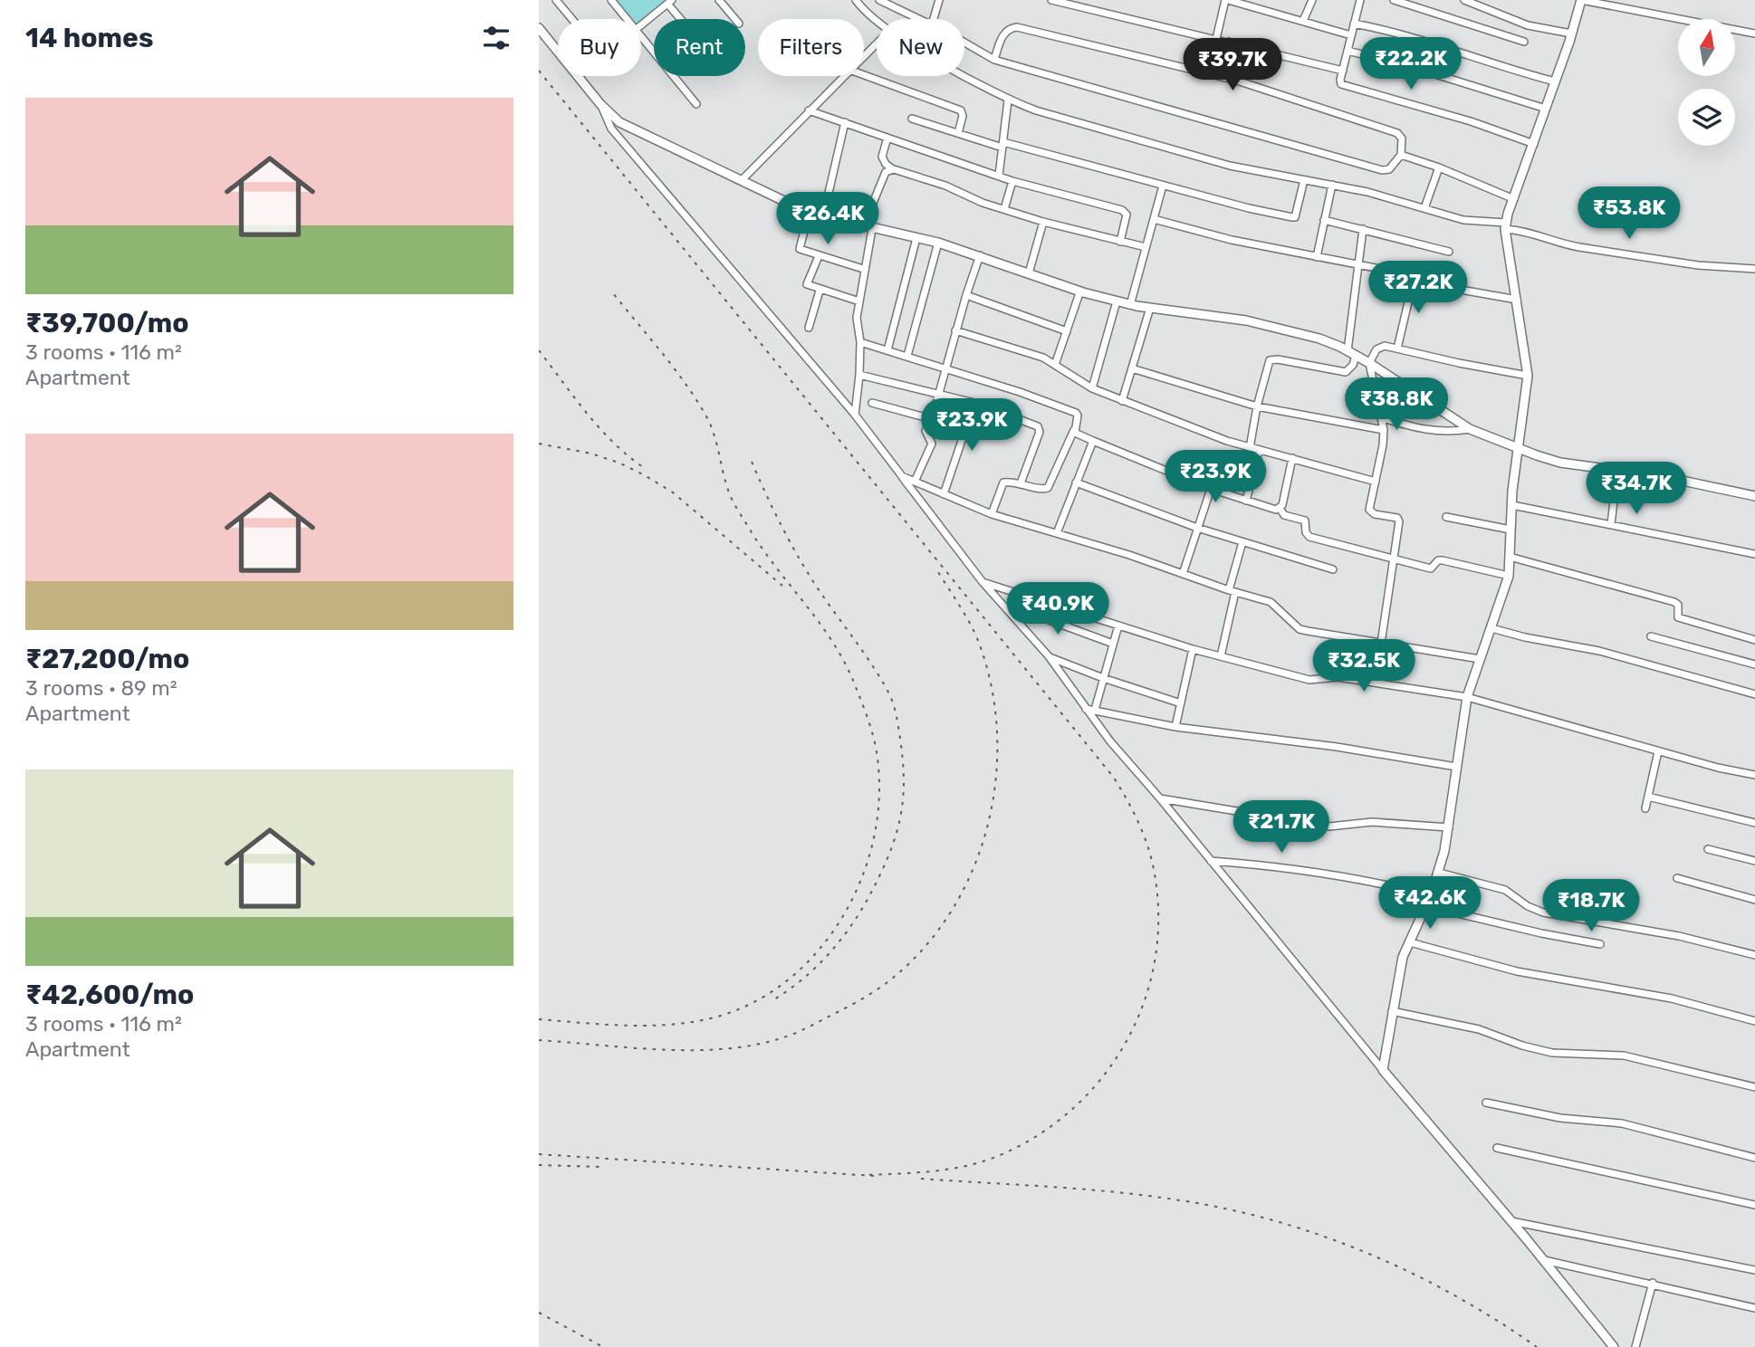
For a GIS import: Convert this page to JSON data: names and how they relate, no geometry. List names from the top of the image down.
{
  "north": "top",
  "page": {
    "heading": "14 homes",
    "chip": [
      "Buy",
      "Rent",
      "Filters",
      "New"
    ],
    "price": [
      "₹22.2K",
      "₹39.7K",
      "₹53.8K",
      "₹26.4K",
      "₹27.2K",
      "₹38.8K",
      "₹23.9K",
      "₹23.9K",
      "₹34.7K",
      "₹40.9K",
      "₹32.5K",
      "₹21.7K",
      "₹42.6K",
      "₹18.7K"
    ],
    "list": [
      {
        "name": "₹39,700/mo",
        "note": "3 rooms · 116 m² · Apartment"
      },
      {
        "name": "₹27,200/mo",
        "note": "3 rooms · 89 m² · Apartment"
      },
      {
        "name": "₹42,600/mo",
        "note": "3 rooms · 116 m² · Apartment"
      }
    ]
  }
}
